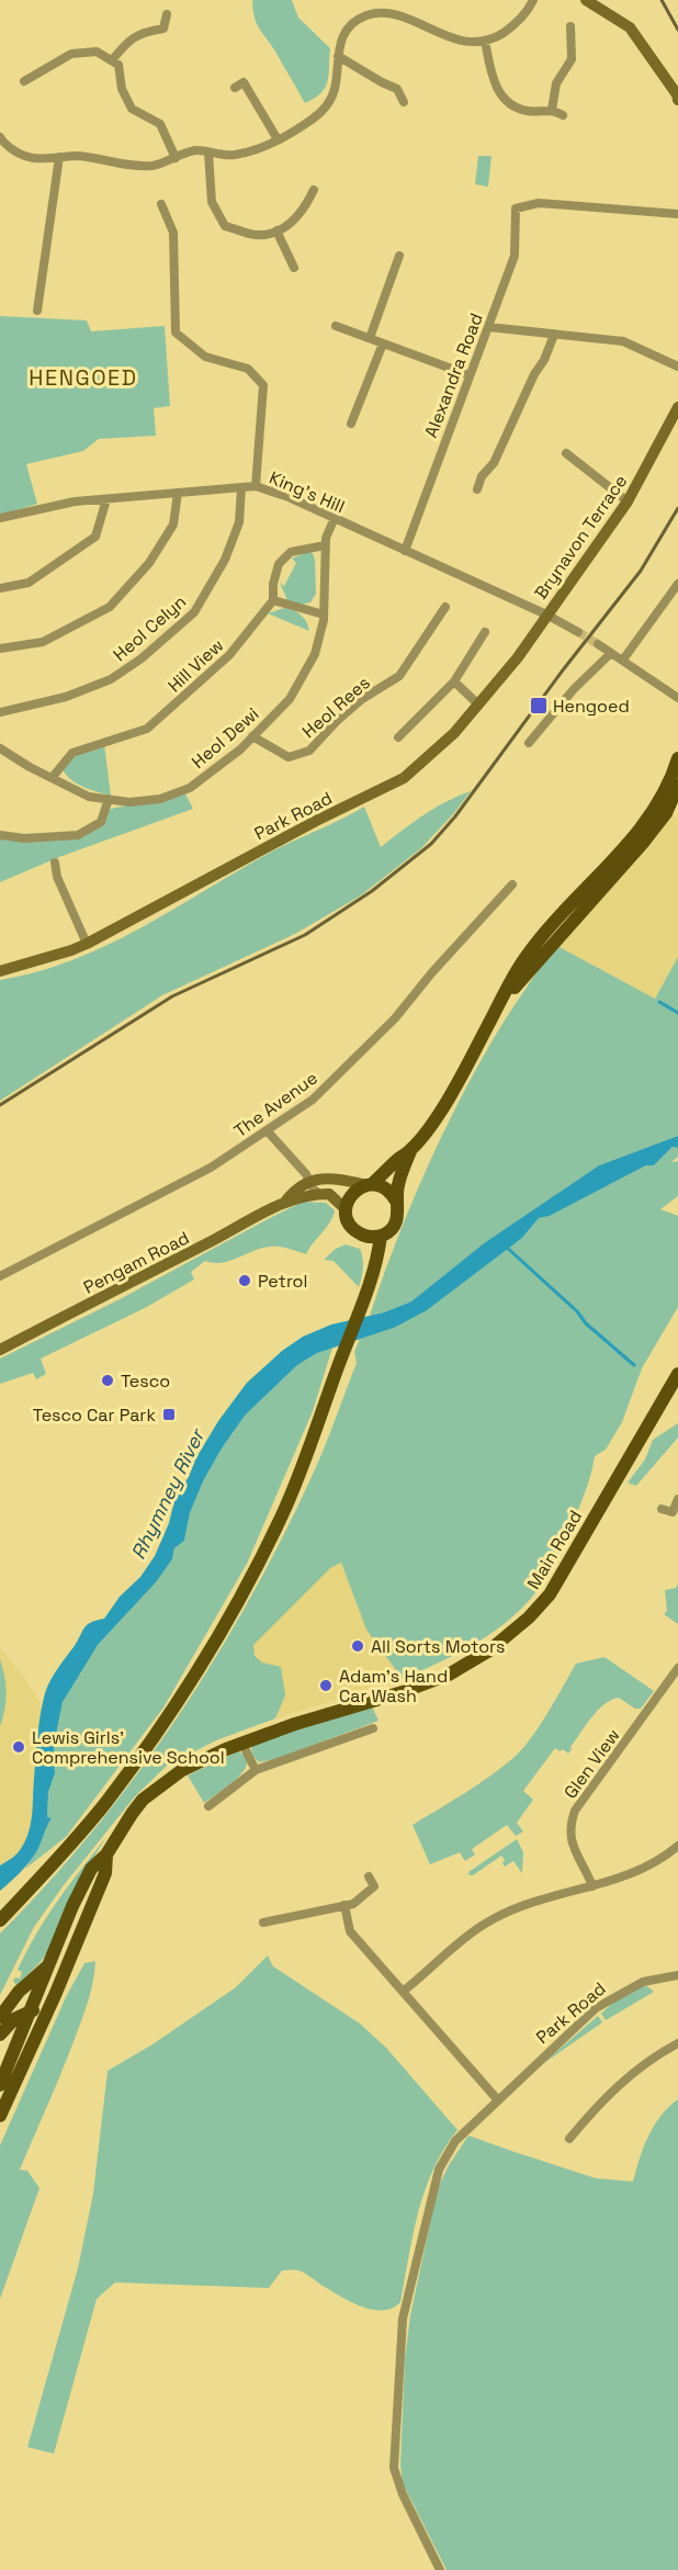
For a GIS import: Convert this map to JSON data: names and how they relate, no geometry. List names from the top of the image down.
{
  "streets": {
    "main road": ["Main Road"],
    "street": [
      "Alexandra Road",
      "King's Hill",
      "Brynavon Terrace",
      "Heol Celyn",
      "Hill View",
      "Heol Rees",
      "Heol Dewi",
      "Park Road",
      "The Avenue",
      "Pengam Road",
      "Glen View"
    ]
  },
  "crossings": [
    ["Alexandra Road", "King's Hill"],
    ["King's Hill", "Brynavon Terrace"],
    ["King's Hill", "Heol Celyn"],
    ["King's Hill", "Heol Dewi"],
    ["King's Hill", "Park Road"],
    ["Brynavon Terrace", "Park Road"],
    ["Hill View", "Heol Dewi"],
    ["Heol Rees", "Heol Dewi"]
  ],
  "districts": ["HENGOED"],
  "water": ["Rhymney River"],
  "places": {
    "transit": ["Hengoed", "Tesco Car Park"],
    "other": [
      "Petrol",
      "Tesco",
      "All Sorts Motors",
      "Adam's Hand Car Wash",
      "Lewis Girls' Comprehensive School"
    ]
  }
}
